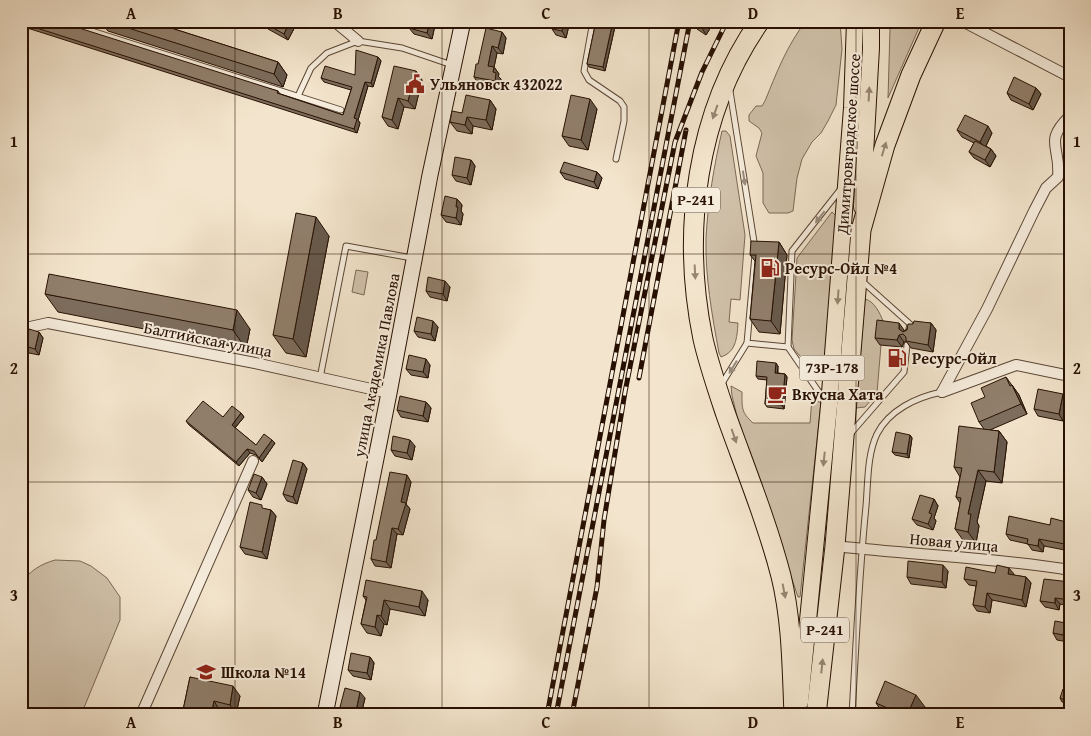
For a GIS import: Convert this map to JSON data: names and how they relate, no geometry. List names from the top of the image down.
{
  "streets": {
    "highway": ["Димитровградское шоссе", "Р-241"],
    "main road": ["73Р-178"],
    "street": ["Балтийская улица", "улица Академика Павлова", "Новая улица"]
  },
  "crossings": [
    ["Димитровградское шоссе", "Р-241"],
    ["Димитровградское шоссе", "Новая улица"],
    ["Балтийская улица", "улица Академика Павлова"]
  ],
  "places": {
    "public building": ["Ульяновск 432022"],
    "fuel station": ["Ресурс-Ойл №4", "Ресурс-Ойл"],
    "cafe": ["Вкусна Хата"],
    "school or university": ["Школа №14"]
  },
  "grid": {
    "columns": [
      "A",
      "B",
      "C",
      "D",
      "E"
    ],
    "rows": ["1", "2", "3"]
  }
}
